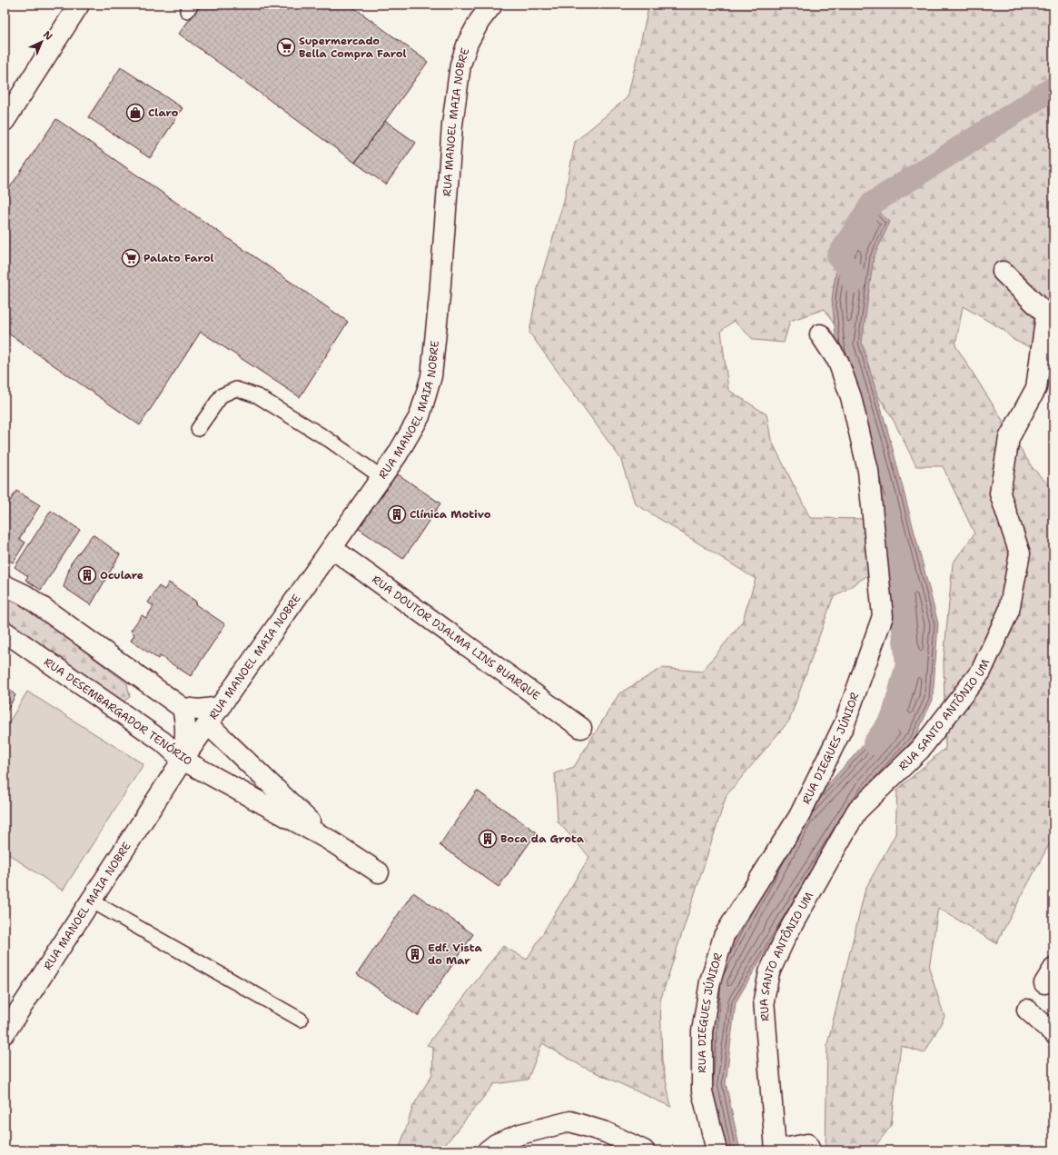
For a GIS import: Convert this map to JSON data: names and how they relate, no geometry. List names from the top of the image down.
{
  "streets": {
    "main road": [
      "RUA MANOEL MAIA NOBRE",
      "RUA DOUTOR DJALMA LINS BUARQUE",
      "RUA DESEMBARGADOR TENÓRIO",
      "RUA SANTO ANTÔNIO UM",
      "RUA DIEGUES JÚNIOR"
    ]
  },
  "crossings": [
    ["RUA MANOEL MAIA NOBRE", "RUA DOUTOR DJALMA LINS BUARQUE"],
    ["RUA MANOEL MAIA NOBRE", "RUA DESEMBARGADOR TENÓRIO"]
  ],
  "places": {
    "supermarket": ["Supermercado Bella Compra Farol", "Palato Farol"],
    "shop": ["Claro"],
    "building": [
      "Clínica Motivo",
      "Oculare",
      "Boca da Grota",
      "Edf. Vista do Mar"
    ]
  },
  "north": "top right"
}
